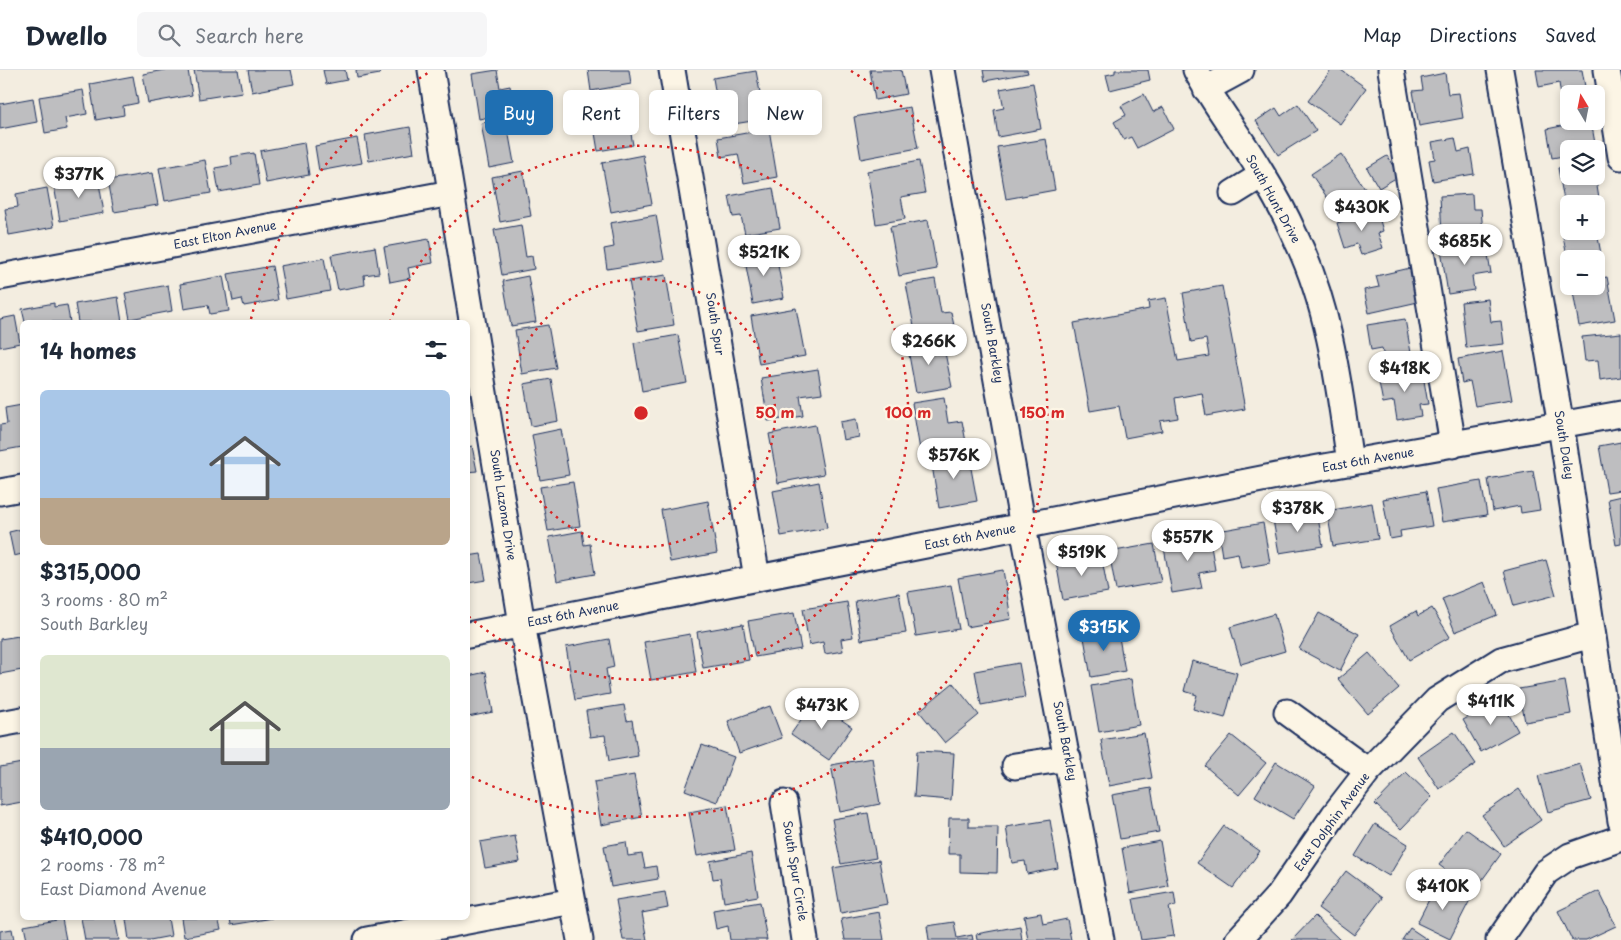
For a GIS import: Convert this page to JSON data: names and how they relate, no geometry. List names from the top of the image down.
{
  "streets": {
    "street": [
      "South Hunt Drive",
      "East Elton Avenue",
      "South Spur",
      "South Barkley",
      "South Daley",
      "East 6th Avenue",
      "South Lazona Drive",
      "East Dolphin Avenue",
      "South Spur Circle"
    ]
  },
  "crossings": [
    ["South Hunt Drive", "East 6th Avenue"],
    ["East Elton Avenue", "South Lazona Drive"],
    ["South Spur", "East 6th Avenue"],
    ["South Barkley", "East 6th Avenue"],
    ["South Daley", "East 6th Avenue"],
    ["South Daley", "East Dolphin Avenue"],
    ["East 6th Avenue", "South Lazona Drive"]
  ],
  "north": "top",
  "page": {
    "header": "Dwello",
    "search": "Search here",
    "nav": ["Map", "Directions", "Saved"],
    "map_buttons": ["+", "−"],
    "chip": [
      "Buy",
      "Rent",
      "Filters",
      "New"
    ],
    "price": [
      "$377K",
      "$430K",
      "$685K",
      "$521K",
      "$266K",
      "$418K",
      "$576K",
      "$378K",
      "$557K",
      "$519K",
      "$315K",
      "$411K",
      "$473K",
      "$410K"
    ],
    "heading": "14 homes",
    "list": [
      {
        "name": "$315,000",
        "note": "3 rooms · 80 m² · South Barkley"
      },
      {
        "name": "$410,000",
        "note": "2 rooms · 78 m² · East Diamond Avenue"
      }
    ]
  },
  "rings": ["50 m", "100 m", "150 m"]
}
